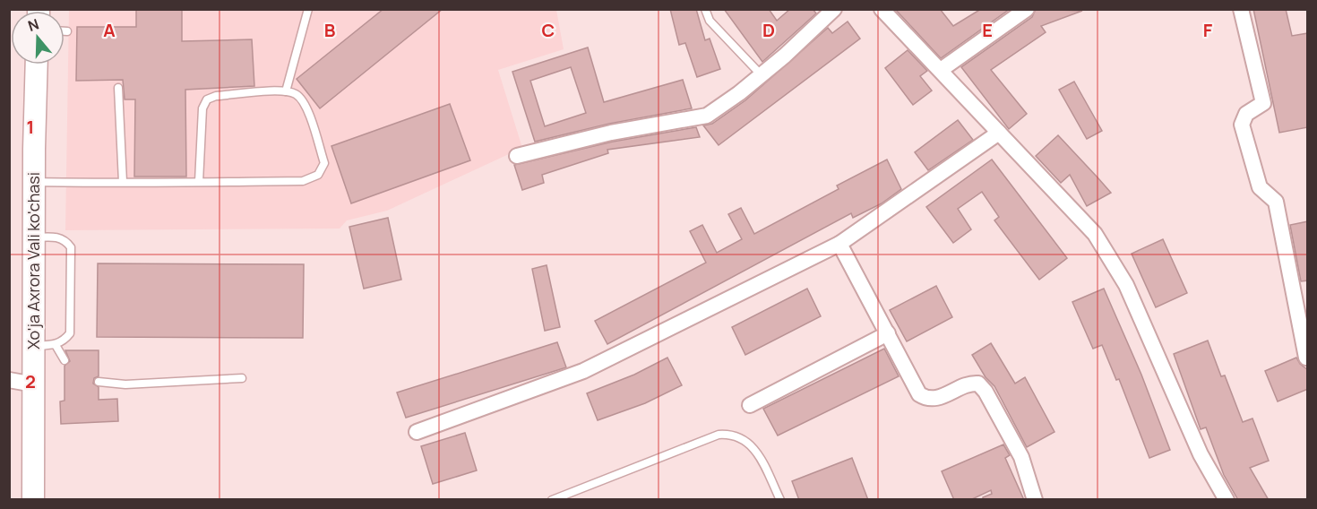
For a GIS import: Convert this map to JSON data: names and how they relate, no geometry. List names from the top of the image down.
{
  "streets": {
    "main road": ["Xo'ja Axrora Vali ko'chasi"]
  },
  "north": "top",
  "grid": {
    "columns": [
      "A",
      "B",
      "C",
      "D",
      "E",
      "F"
    ],
    "rows": ["1", "2"]
  }
}
